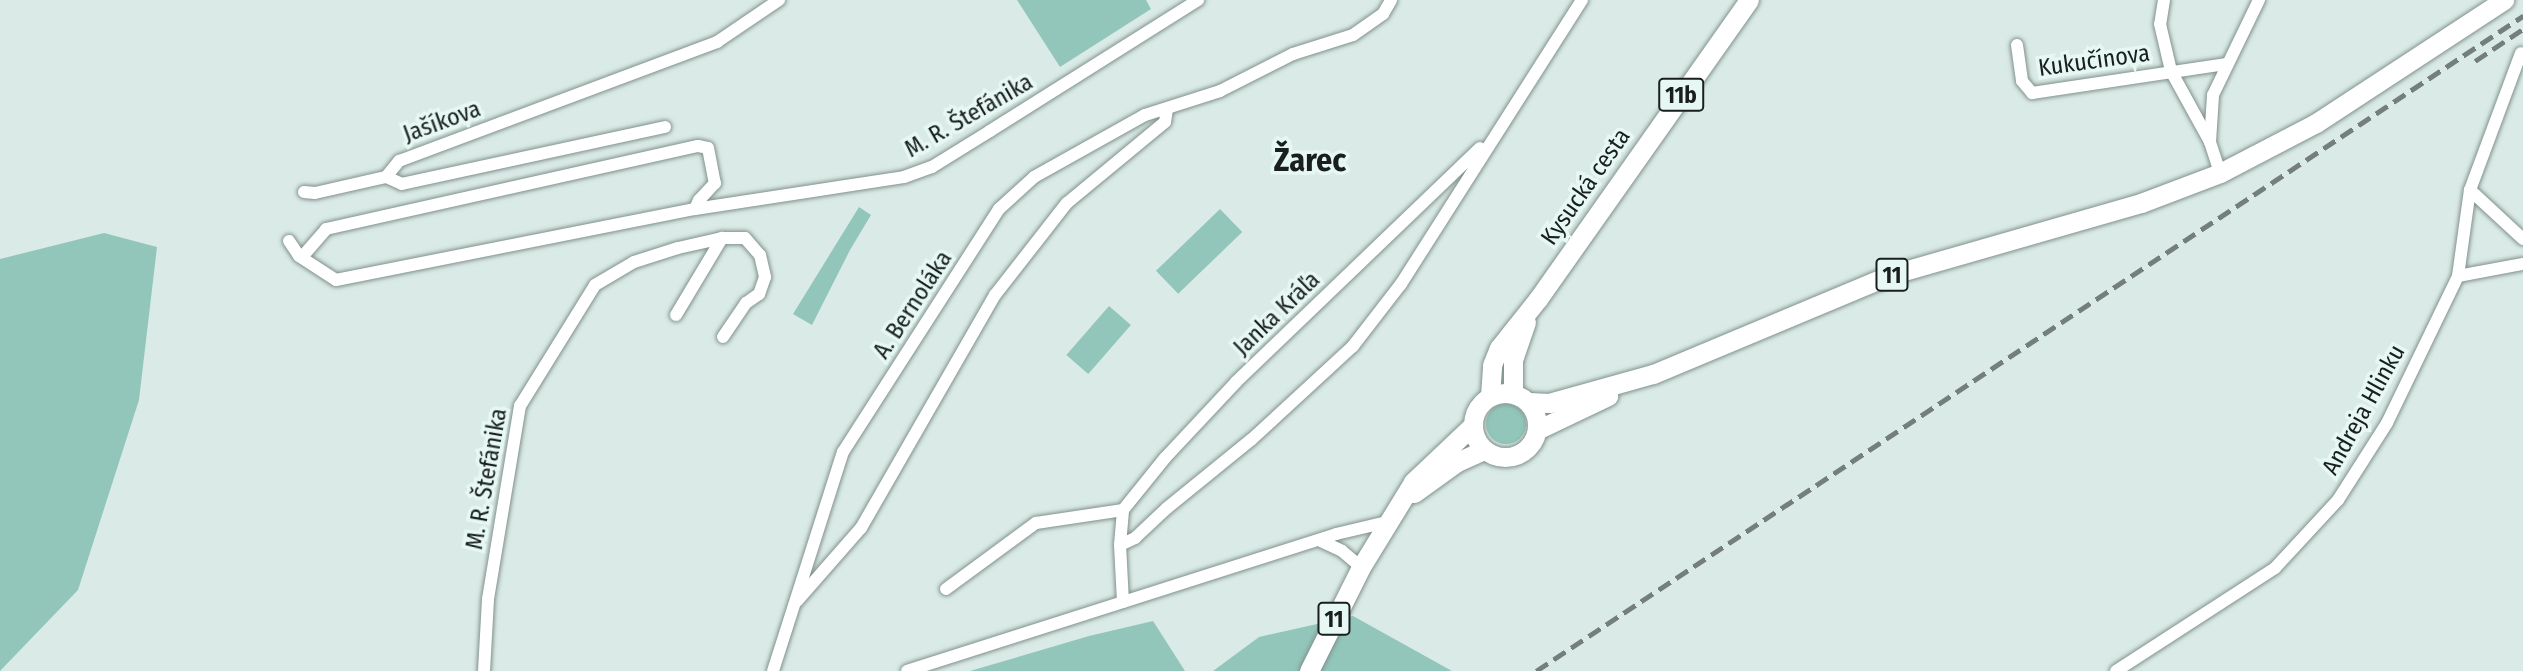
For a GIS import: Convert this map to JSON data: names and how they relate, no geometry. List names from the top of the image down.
{
  "streets": {
    "main road": ["11b", "Kysucká cesta", "11"],
    "street": [
      "Kukučínova",
      "M. R. Štefánika",
      "Jašíkova",
      "A. Bernoláka",
      "Janka Kráľa",
      "Andreja Hlinku"
    ]
  },
  "crossings": [
    ["Kysucká cesta", "11"]
  ],
  "districts": ["Žarec"]
}
